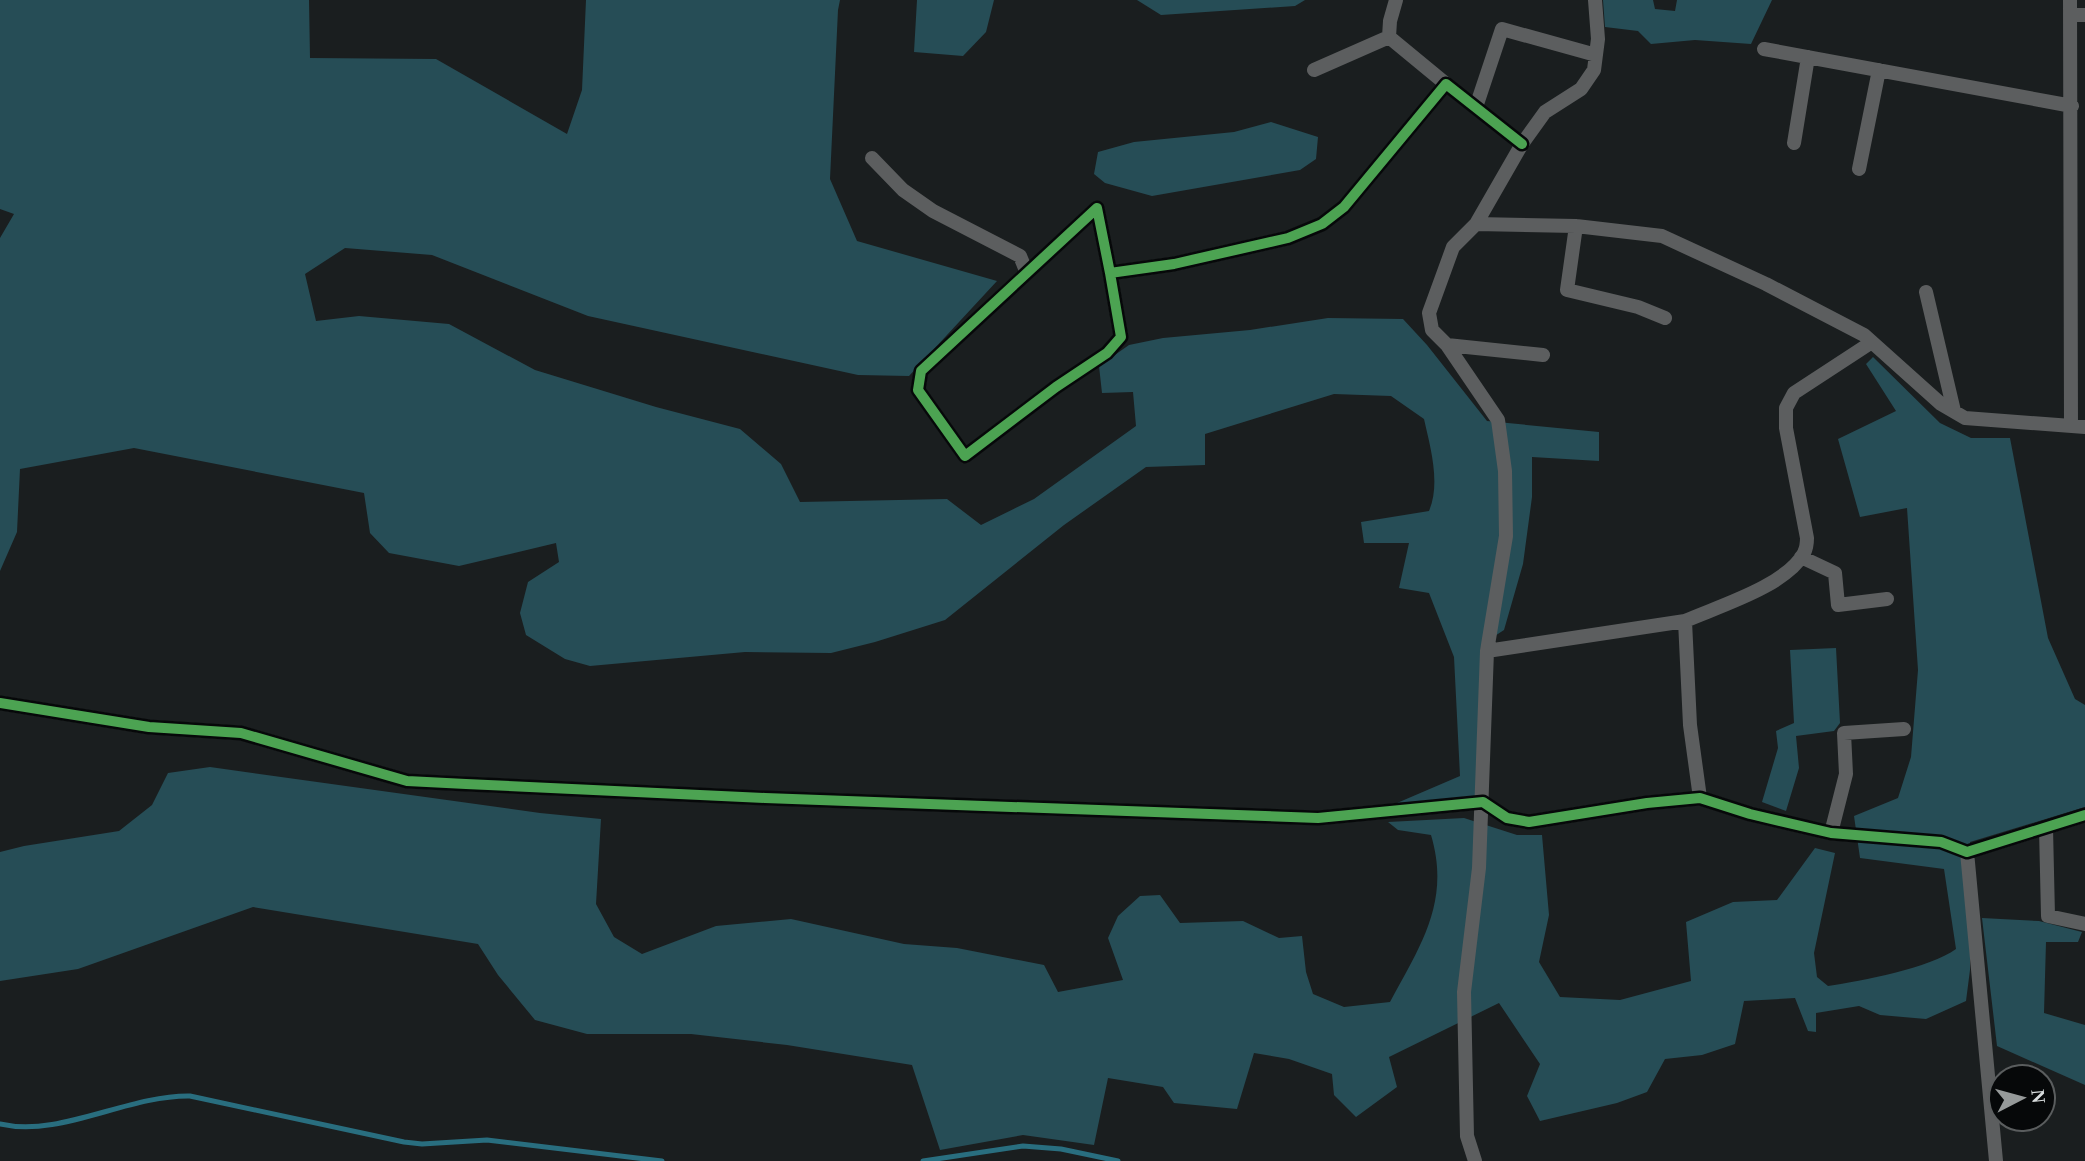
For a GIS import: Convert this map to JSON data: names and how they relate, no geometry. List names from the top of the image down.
{
  "north": "right"
}
